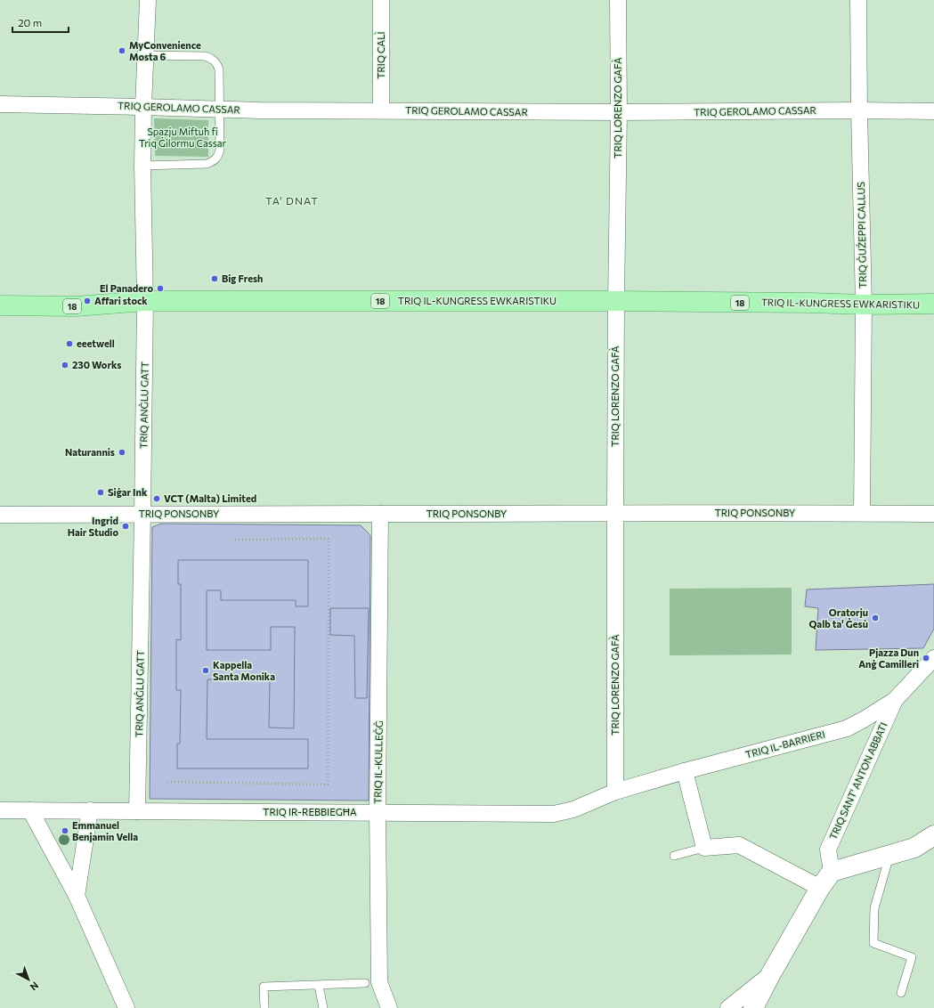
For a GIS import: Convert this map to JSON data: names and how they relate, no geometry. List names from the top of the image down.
{
  "streets": {
    "main road": ["18", "TRIQ IL-KUNGRESS EWKARISTIKU"],
    "street": [
      "TRIQ CALÌ",
      "TRIQ GEROLAMO CASSAR",
      "TRIQ LORENZO GAFÀ",
      "TRIQ ĠUŻEPPI CALLUS",
      "TRIQ ANĠLU GATT",
      "TRIQ PONSONBY",
      "TRIQ IL-BARRIERI",
      "TRIQ IL-KULLEĠĠ",
      "TRIQ SANT' ANTON ABBATI",
      "TRIQ IR-REBBIEGĦA"
    ]
  },
  "crossings": [
    ["TRIQ CALÌ", "TRIQ GEROLAMO CASSAR"],
    ["TRIQ GEROLAMO CASSAR", "TRIQ LORENZO GAFÀ"],
    ["TRIQ GEROLAMO CASSAR", "TRIQ ĠUŻEPPI CALLUS"],
    ["TRIQ GEROLAMO CASSAR", "TRIQ ANĠLU GATT"],
    ["TRIQ LORENZO GAFÀ", "TRIQ IL-KUNGRESS EWKARISTIKU"],
    ["TRIQ LORENZO GAFÀ", "TRIQ PONSONBY"],
    ["TRIQ LORENZO GAFÀ", "TRIQ IL-BARRIERI"],
    ["TRIQ LORENZO GAFÀ", "TRIQ IR-REBBIEGĦA"],
    ["TRIQ ĠUŻEPPI CALLUS", "TRIQ IL-KUNGRESS EWKARISTIKU"],
    ["TRIQ ĠUŻEPPI CALLUS", "TRIQ PONSONBY"],
    ["TRIQ IL-KUNGRESS EWKARISTIKU", "TRIQ ANĠLU GATT"],
    ["TRIQ ANĠLU GATT", "TRIQ PONSONBY"],
    ["TRIQ ANĠLU GATT", "TRIQ IR-REBBIEGĦA"],
    ["TRIQ PONSONBY", "TRIQ IL-KULLEĠĠ"],
    ["TRIQ IL-BARRIERI", "TRIQ SANT' ANTON ABBATI"],
    ["TRIQ IL-BARRIERI", "TRIQ IR-REBBIEGĦA"],
    ["TRIQ IL-KULLEĠĠ", "TRIQ IR-REBBIEGĦA"]
  ],
  "districts": ["TA' DNAT"],
  "parks": ["Spazju Miftuħ fi Triq Ġilormu Cassar"],
  "places": [
    "MyConvenience Mosta 6",
    "Big Fresh",
    "El Panadero",
    "Affari stock",
    "eeetwell",
    "230 Works",
    "Naturannis",
    "Siġar Ink",
    "VCT (Malta) Limited",
    "Ingrid Hair Studio",
    "Oratorju Qalb ta' Ġesù",
    "Pjazza Dun Anġ Camilleri",
    "Kappella Santa Monika",
    "Emmanuel Benjamin Vella"
  ],
  "scale_bar": "20 m",
  "north": "bottom right"
}
